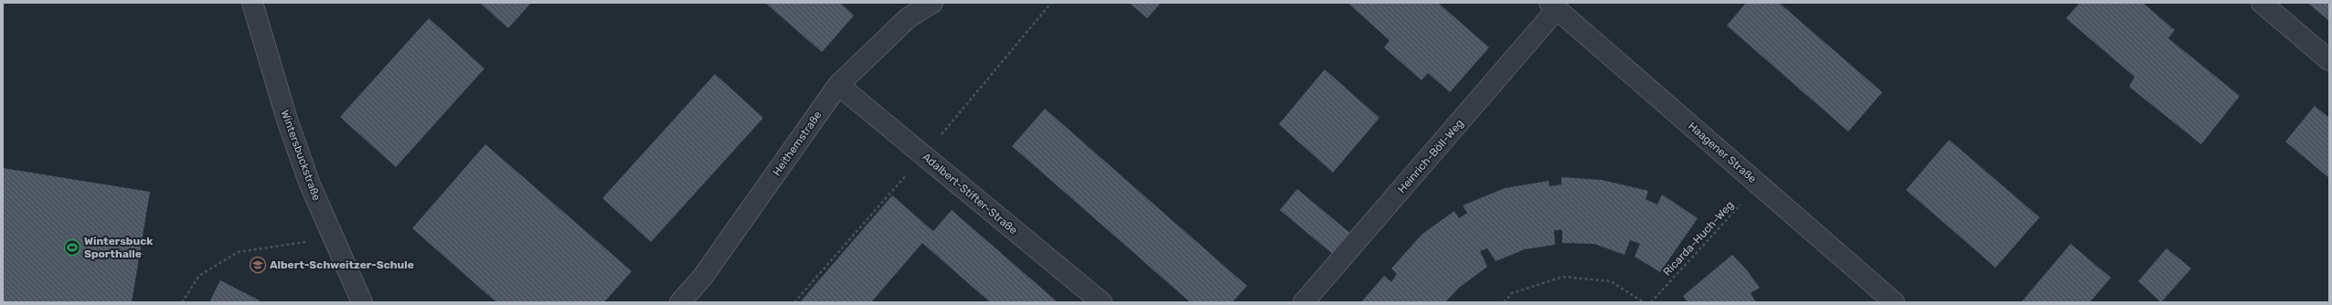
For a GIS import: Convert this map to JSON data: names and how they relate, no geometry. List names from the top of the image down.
{
  "streets": {
    "street": [
      "Heithemstraße",
      "Haagener Straße",
      "Wintersbuckstraße",
      "Heinrich-Böll-Weg",
      "Adalbert-Stifter-Straße"
    ],
    "path": ["Ricarda-Huch-Weg"]
  },
  "crossings": [
    ["Heithemstraße", "Adalbert-Stifter-Straße"],
    ["Haagener Straße", "Heinrich-Böll-Weg"],
    ["Haagener Straße", "Ricarda-Huch-Weg"]
  ],
  "places": {
    "sports": ["Wintersbuck Sporthalle"],
    "school or university": ["Albert-Schweitzer-Schule"]
  }
}
